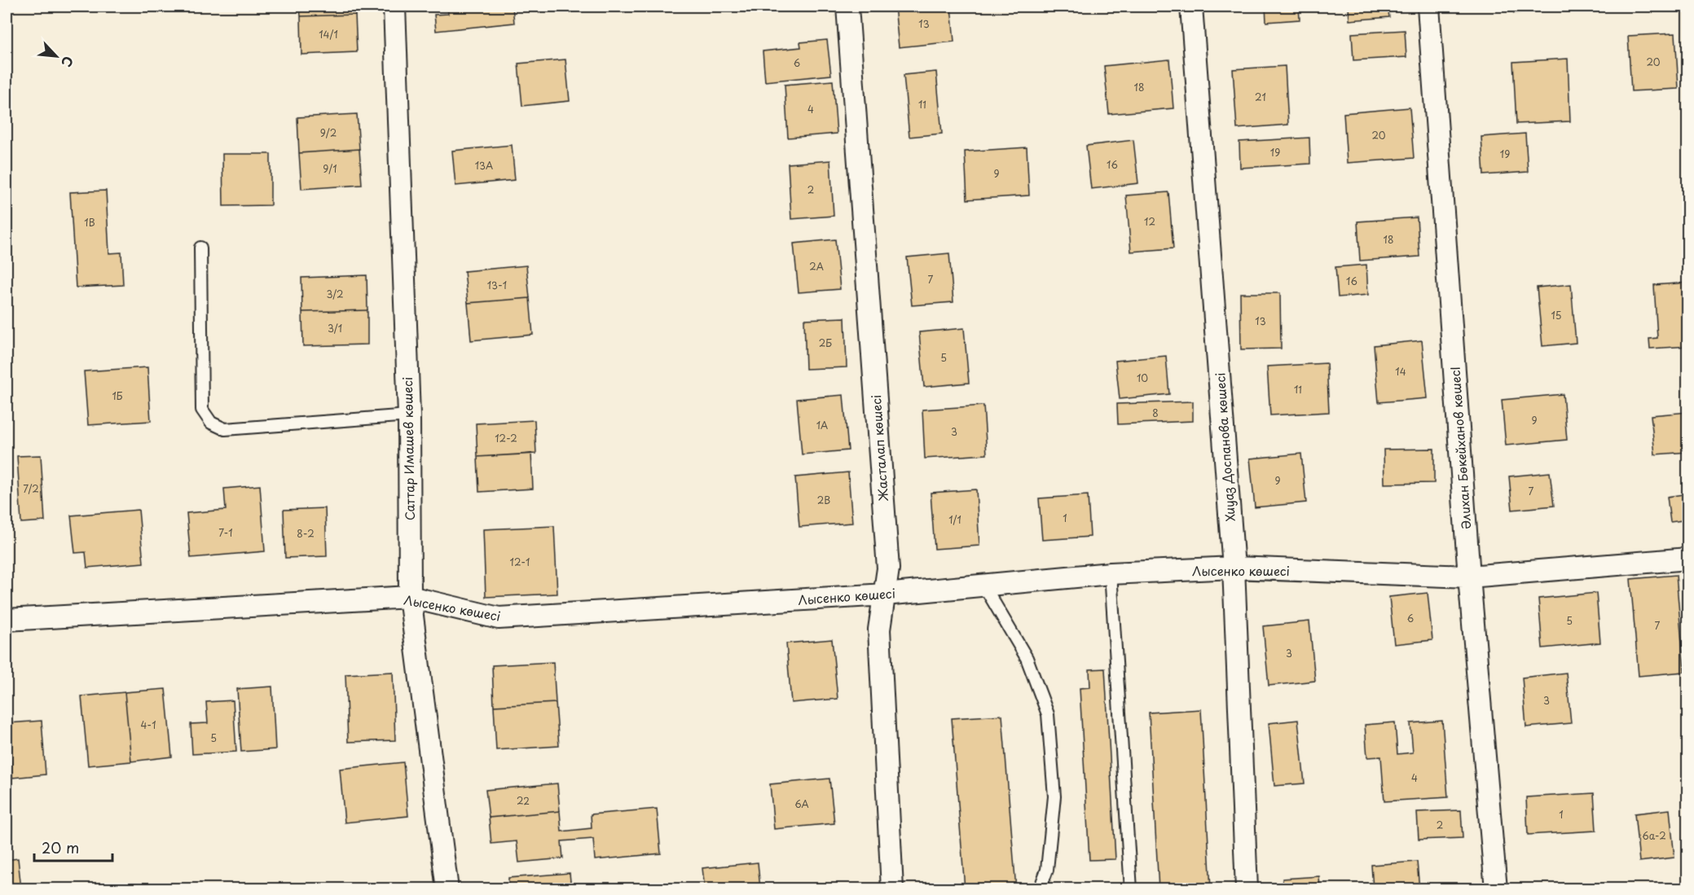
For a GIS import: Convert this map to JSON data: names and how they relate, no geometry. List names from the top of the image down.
{
  "streets": {
    "street": [
      "Хиуаз Доспанова көшесі",
      "Жасталап көшесі",
      "Әлихан Бөкейханов көшесI",
      "Саттар Имашев көшесі",
      "Лысенко көшесі"
    ]
  },
  "crossings": [
    ["Хиуаз Доспанова көшесі", "Лысенко көшесі"],
    ["Жасталап көшесі", "Лысенко көшесі"],
    ["Әлихан Бөкейханов көшесI", "Лысенко көшесі"],
    ["Саттар Имашев көшесі", "Лысенко көшесі"]
  ],
  "house_numbers": [
    "13",
    "14/1",
    "20",
    "6",
    "18",
    "21",
    "11",
    "4",
    "9/2",
    "20",
    "19",
    "19",
    "16",
    "13А",
    "9/1",
    "9",
    "2",
    "12",
    "1В",
    "18",
    "2А",
    "7",
    "16",
    "13-1",
    "3/2",
    "15",
    "13",
    "3/1",
    "2Б",
    "5",
    "14",
    "10",
    "11",
    "1Б",
    "8",
    "9",
    "1А",
    "3",
    "12-2",
    "9",
    "7/2",
    "7",
    "2В",
    "1",
    "1/1",
    "7-1",
    "8-2",
    "12-1",
    "6",
    "5",
    "7",
    "3",
    "3",
    "4-1",
    "5",
    "4",
    "22",
    "6А",
    "1",
    "2",
    "6a-2"
  ],
  "scale_bar": "20 m",
  "north": "bottom right"
}
